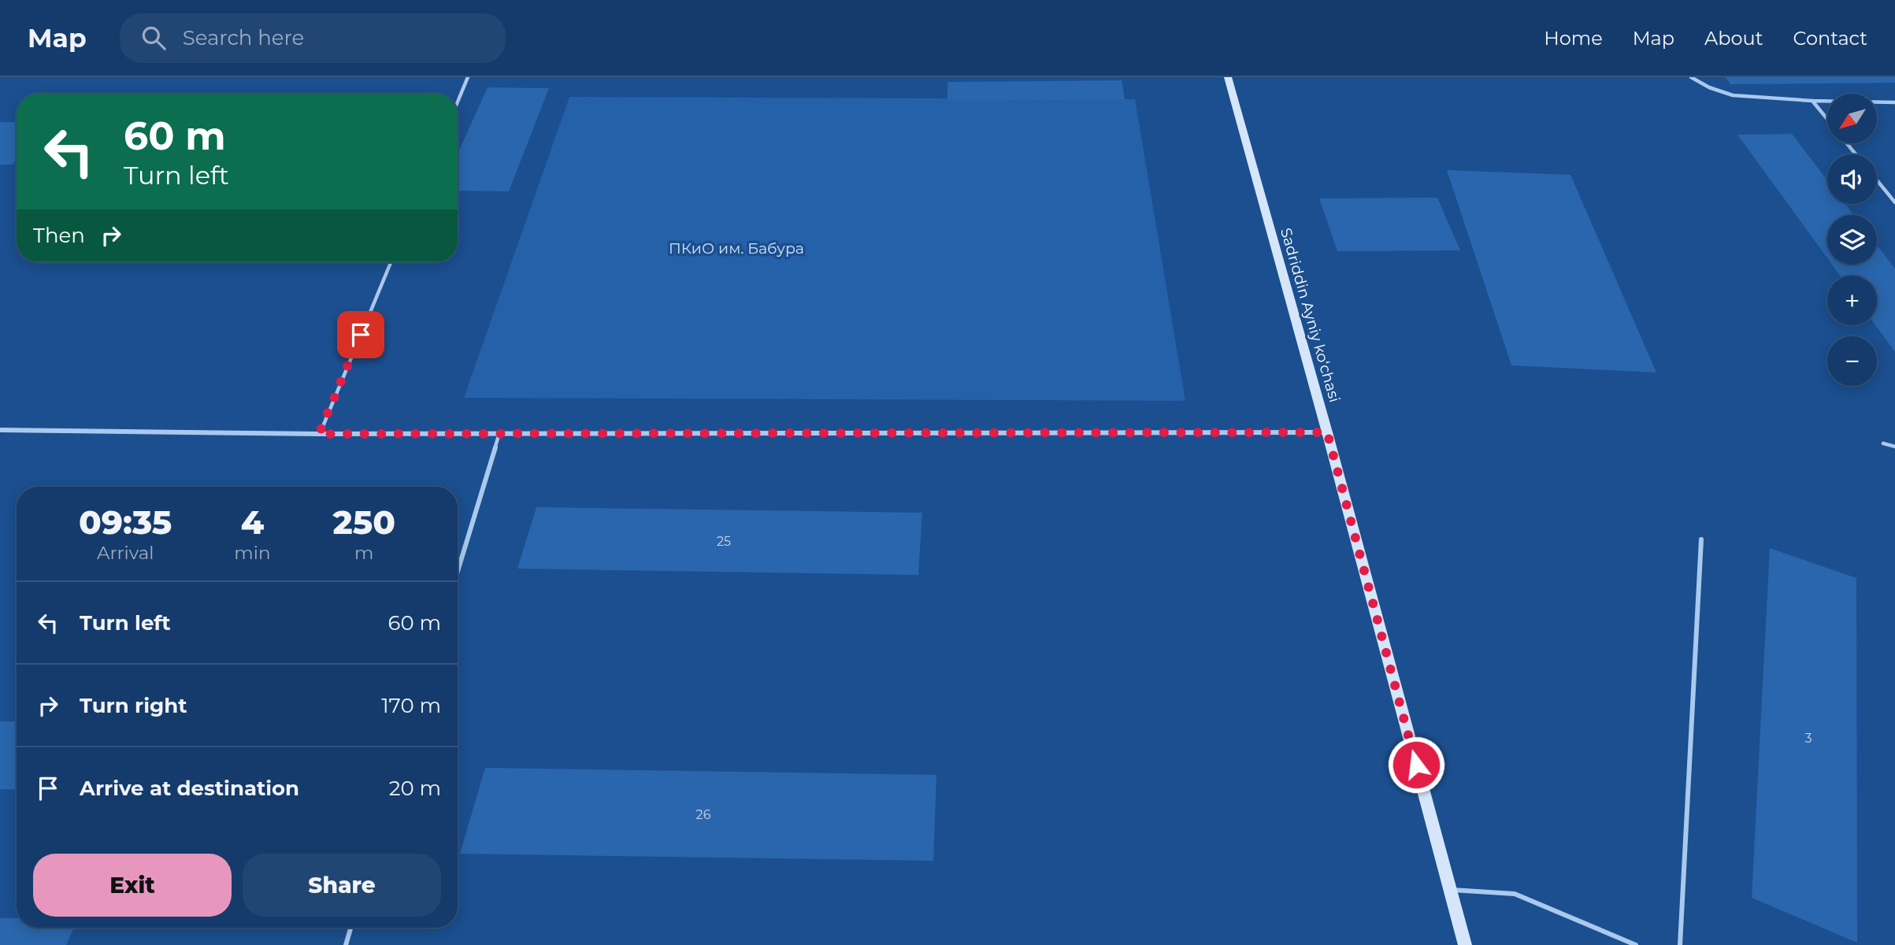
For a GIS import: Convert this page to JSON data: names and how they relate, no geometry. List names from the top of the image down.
{
  "streets": {
    "street": ["Sadriddin Ayniy ko‘chasi"]
  },
  "parks": ["ПКиО им. Бабура"],
  "house_numbers": ["25", "3", "26"],
  "north": "bottom left",
  "page": {
    "header": "Map",
    "search": "Search here",
    "nav": [
      "Home",
      "Map",
      "About",
      "Contact"
    ],
    "map_buttons": ["+", "−"],
    "turn": ["60 m", "Turn left"],
    "then": "Then",
    "eta": [
      "09:35",
      "Arrival",
      "4",
      "min",
      "250",
      "m"
    ],
    "list": [
      {
        "name": "Turn left",
        "value": "60 m"
      },
      {
        "name": "Turn right",
        "value": "170 m"
      },
      {
        "name": "Arrive at destination",
        "value": "20 m"
      }
    ],
    "buttons": ["Exit", "Share"]
  }
}
